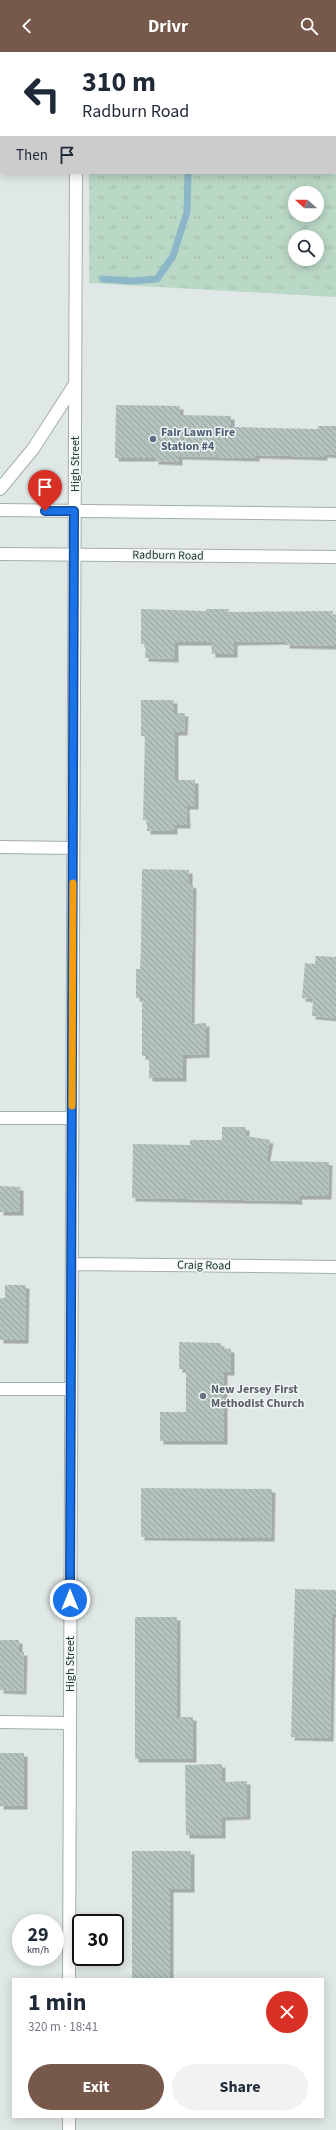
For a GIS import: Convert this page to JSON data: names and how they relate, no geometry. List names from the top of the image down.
{
  "streets": {
    "street": ["High Street", "Radburn Road", "Craig Road"]
  },
  "crossings": [
    ["High Street", "Radburn Road"],
    ["High Street", "Craig Road"]
  ],
  "places": ["Fair Lawn Fire Station #4", "New Jersey First Methodist Church"],
  "north": "left",
  "page": {
    "header": "Drivr",
    "turn": ["310 m", "Radburn Road"],
    "then": "Then",
    "speed": "29 km/h",
    "limit": "30",
    "heading": ["1 min", "320 m · 18:41"],
    "buttons": ["Exit", "Share"]
  }
}
